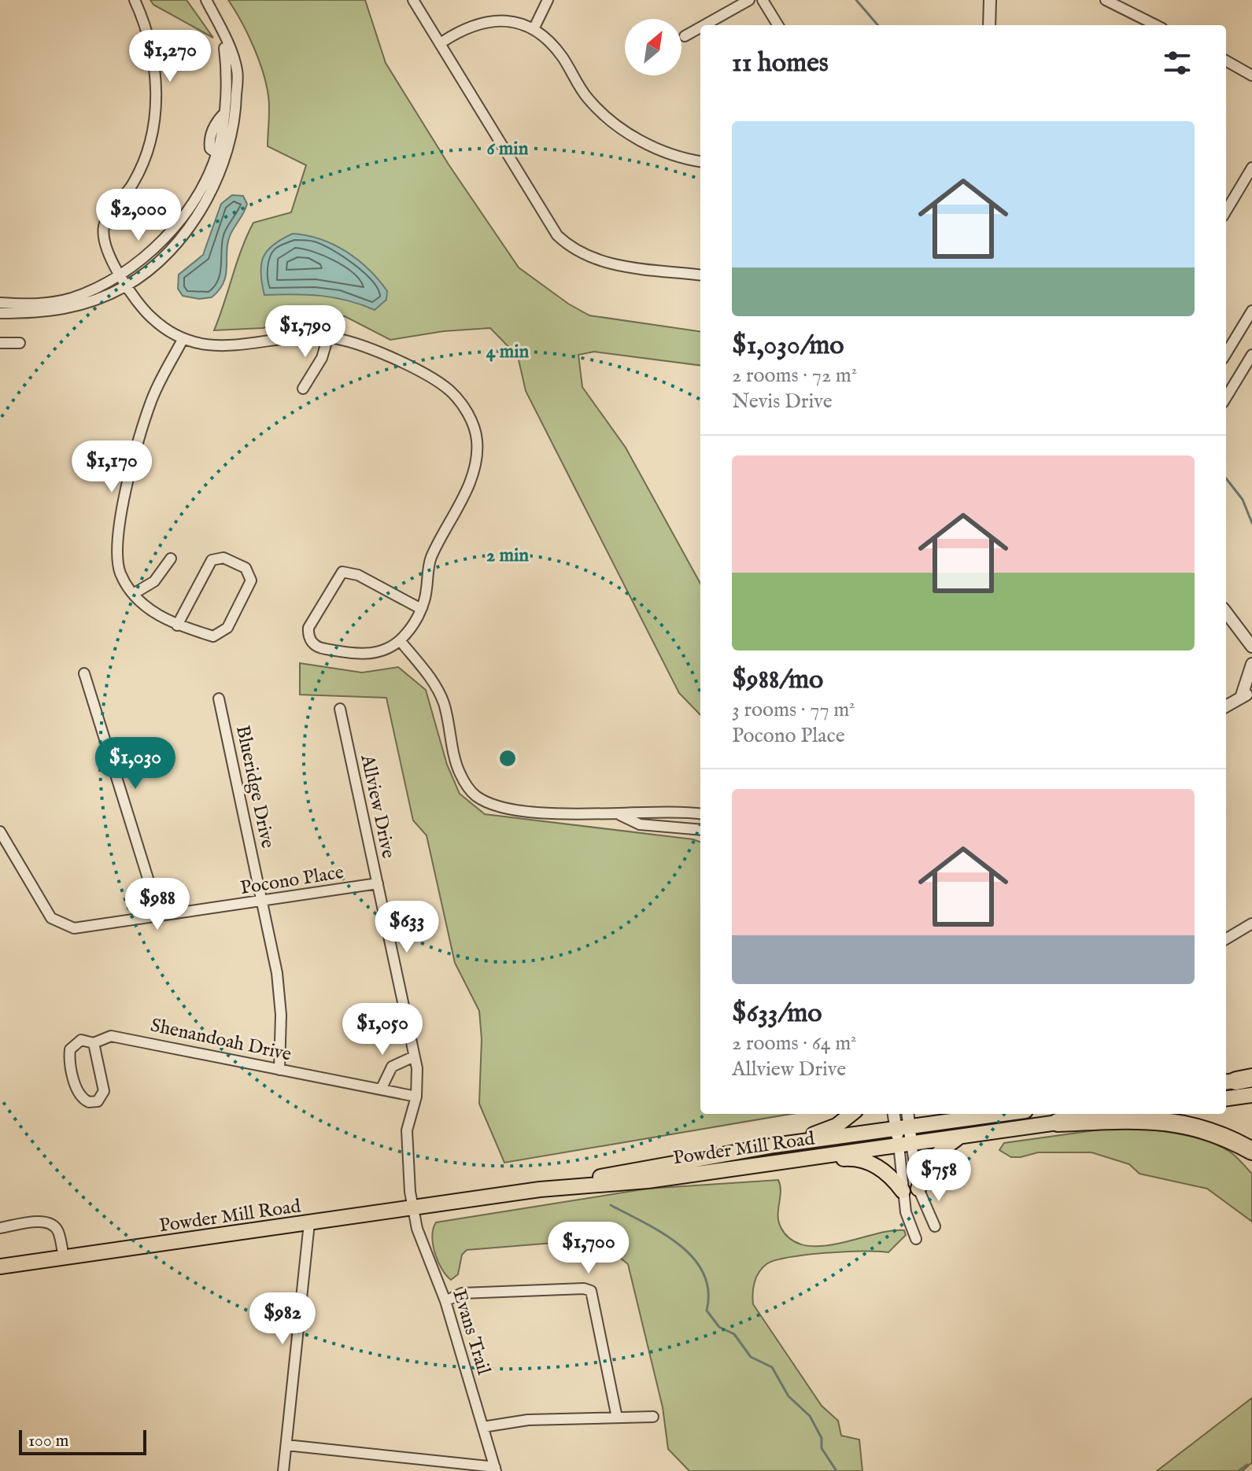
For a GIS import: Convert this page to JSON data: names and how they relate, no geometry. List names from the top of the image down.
{
  "streets": {
    "main road": ["Powder Mill Road"],
    "street": [
      "Blueridge Drive",
      "Allview Drive",
      "Pocono Place",
      "Shenandoah Drive",
      "Evans Trail"
    ]
  },
  "crossings": [
    ["Blueridge Drive", "Pocono Place"],
    ["Blueridge Drive", "Shenandoah Drive"],
    ["Allview Drive", "Pocono Place"],
    ["Allview Drive", "Shenandoah Drive"],
    ["Allview Drive", "Powder Mill Road"],
    ["Allview Drive", "Evans Trail"],
    ["Powder Mill Road", "Evans Trail"]
  ],
  "scale_bar": "100 m",
  "north": "top right",
  "page": {
    "heading": "11 homes",
    "price": [
      "$1,270",
      "$2,000",
      "$1,790",
      "$1,170",
      "$1,030",
      "$988",
      "$633",
      "$1,050",
      "$758",
      "$1,700",
      "$982"
    ],
    "list": [
      {
        "name": "$1,030/mo",
        "note": "2 rooms · 72 m² · Nevis Drive"
      },
      {
        "name": "$988/mo",
        "note": "3 rooms · 77 m² · Pocono Place"
      },
      {
        "name": "$633/mo",
        "note": "2 rooms · 64 m² · Allview Drive"
      }
    ],
    "scale": "100 m"
  },
  "rings": ["6 min", "4 min", "2 min"]
}
